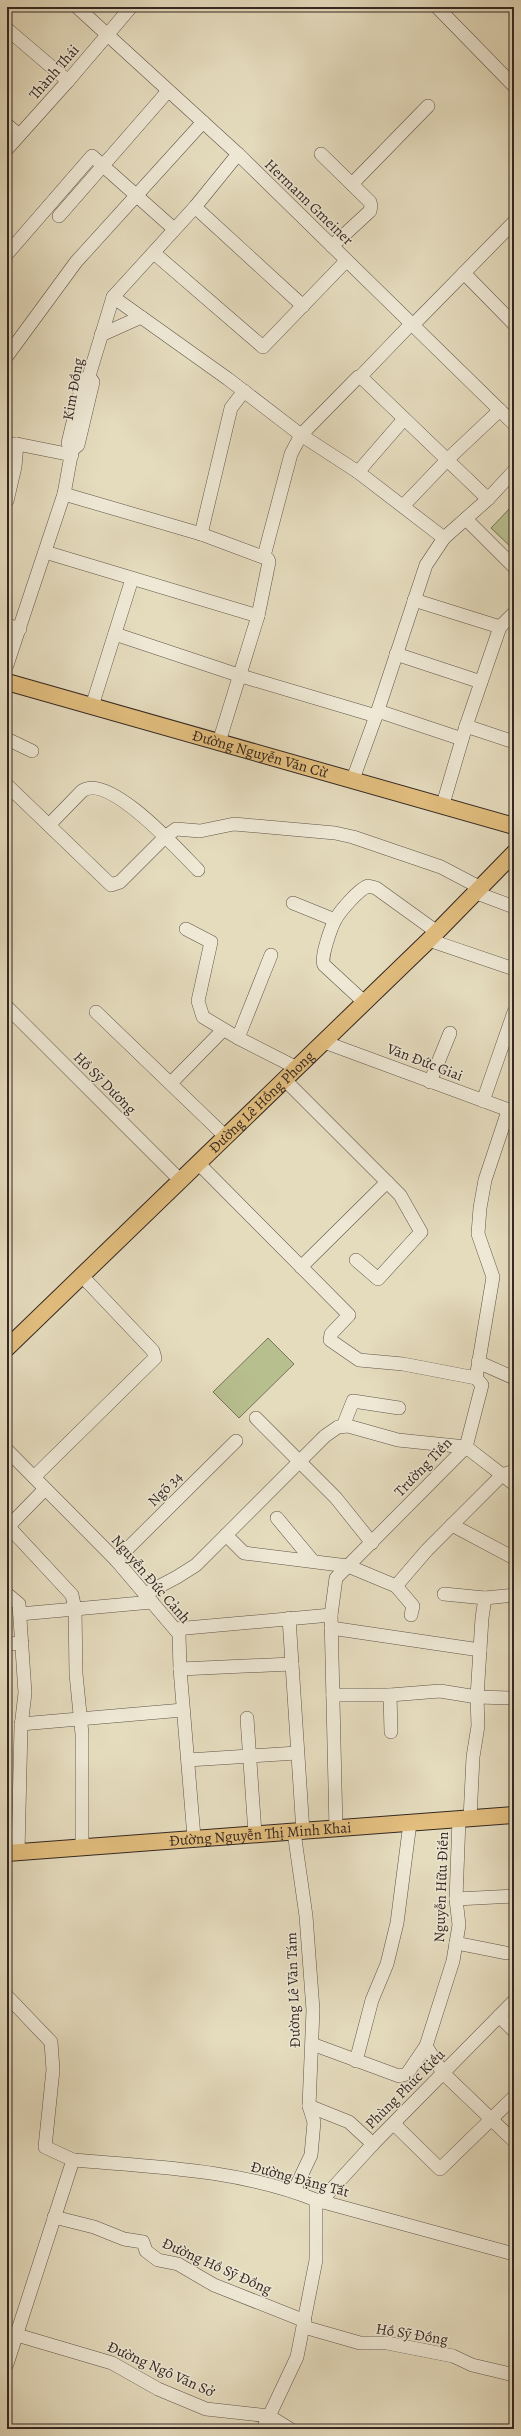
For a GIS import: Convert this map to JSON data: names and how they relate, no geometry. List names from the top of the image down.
{
  "streets": {
    "main road": ["Đường Nguyễn Văn Cừ", "Đường Lê Hồng Phong", "Đường Nguyễn Thị Minh Khai"],
    "street": [
      "Thành Thái",
      "Hermann Gmeiner",
      "Kim Đồng",
      "Văn Đức Giai",
      "Hồ Sỹ Dương",
      "Trường Tiến",
      "Ngõ 34",
      "Nguyễn Đức Cảnh",
      "Nguyễn Hữu Điền",
      "Đường Lê Văn Tám",
      "Phùng Phúc Kiều",
      "Đường Đặng Tất",
      "Đường Hồ Sỹ Đồng",
      "Hồ Sỹ Đồng",
      "Đường Ngô Văn Sở"
    ]
  },
  "crossings": [
    ["Thành Thái", "Hermann Gmeiner"],
    ["Hermann Gmeiner", "Kim Đồng"],
    ["Văn Đức Giai", "Đường Lê Hồng Phong"],
    ["Văn Đức Giai", "Trường Tiến"],
    ["Hồ Sỹ Dương", "Đường Lê Hồng Phong"],
    ["Trường Tiến", "Đường Nguyễn Thị Minh Khai"],
    ["Ngõ 34", "Nguyễn Đức Cảnh"],
    ["Nguyễn Đức Cảnh", "Đường Nguyễn Thị Minh Khai"],
    ["Đường Nguyễn Thị Minh Khai", "Nguyễn Hữu Điền"],
    ["Đường Nguyễn Thị Minh Khai", "Đường Lê Văn Tám"],
    ["Nguyễn Hữu Điền", "Đường Lê Văn Tám"],
    ["Đường Lê Văn Tám", "Đường Đặng Tất"],
    ["Phùng Phúc Kiều", "Đường Đặng Tất"],
    ["Đường Hồ Sỹ Đồng", "Hồ Sỹ Đồng"]
  ]
}
